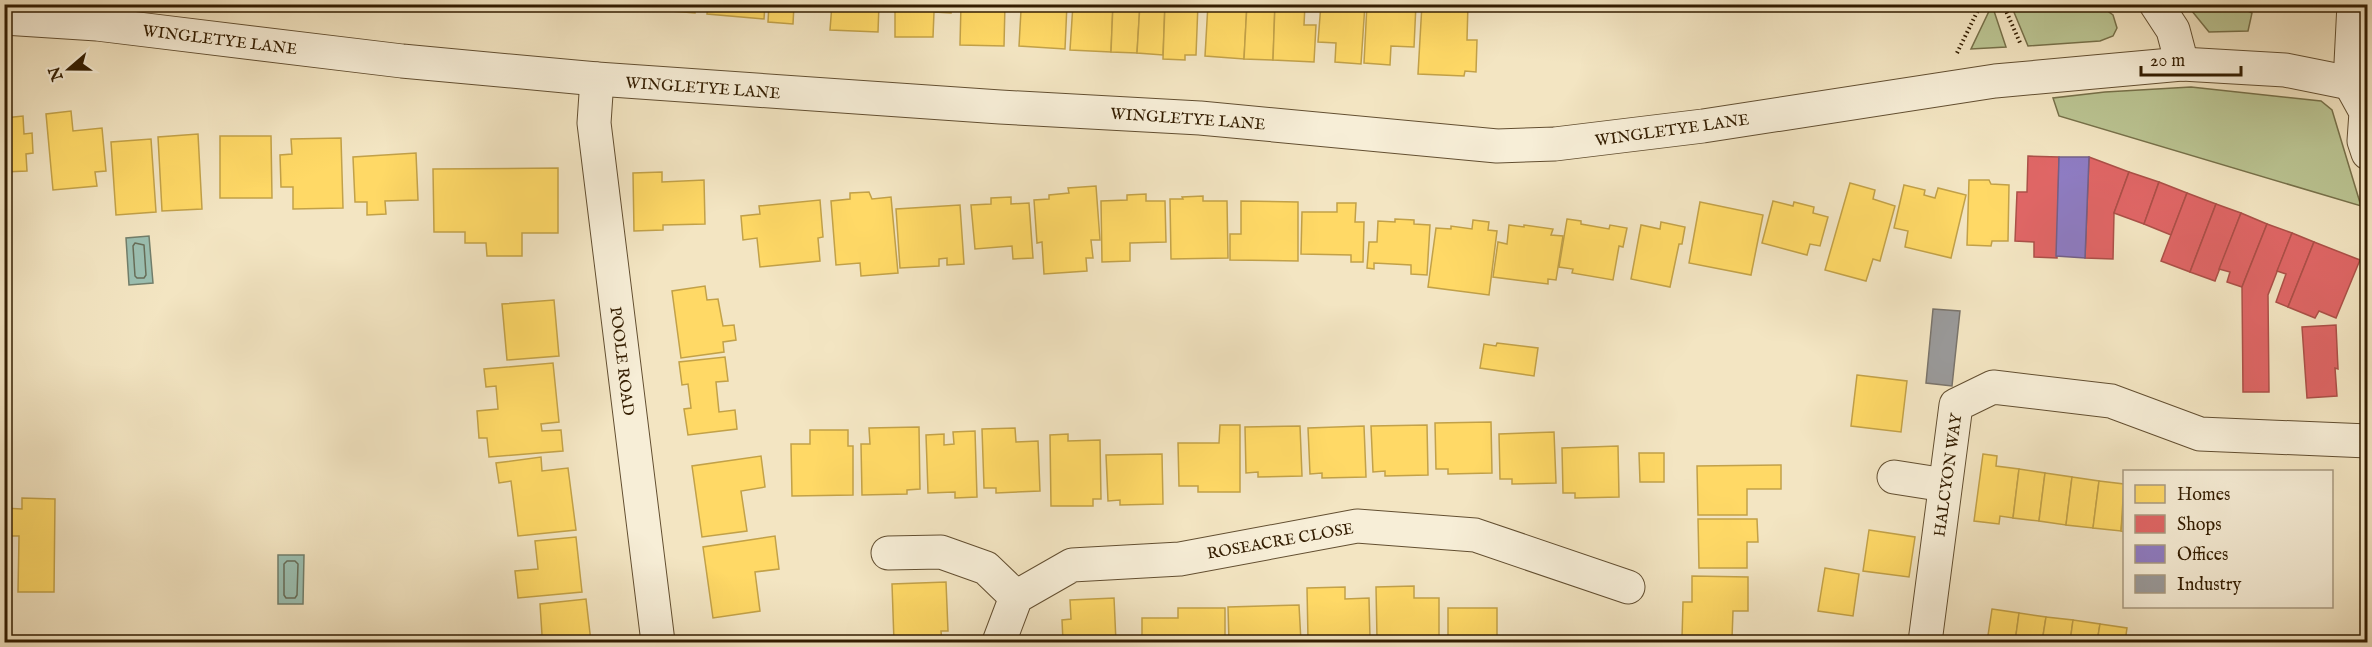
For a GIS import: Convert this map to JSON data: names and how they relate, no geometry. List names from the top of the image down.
{
  "streets": {
    "street": [
      "WINGLETYE LANE",
      "POOLE ROAD",
      "HALCYON WAY",
      "ROSEACRE CLOSE"
    ]
  },
  "crossings": [
    ["WINGLETYE LANE", "POOLE ROAD"]
  ],
  "legend": [
    "Homes",
    "Shops",
    "Offices",
    "Industry"
  ],
  "scale_bar": "20 m",
  "north": "left"
}
